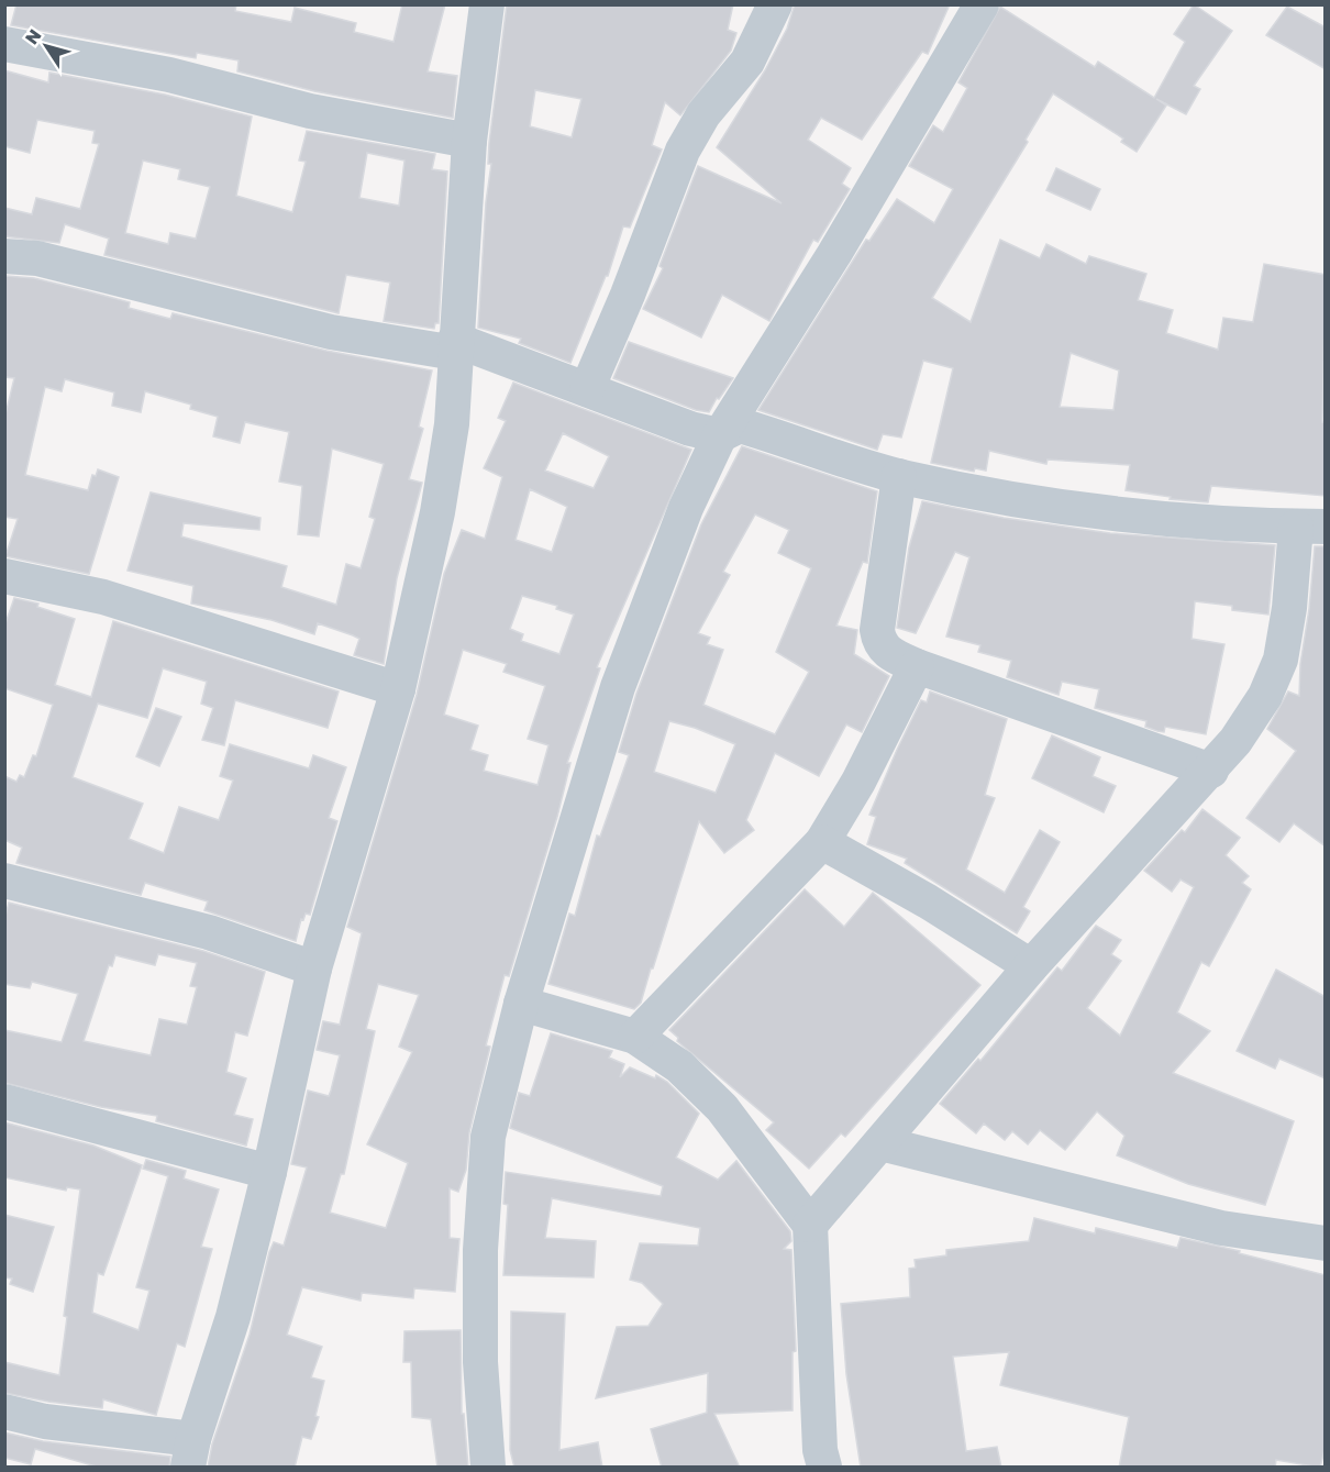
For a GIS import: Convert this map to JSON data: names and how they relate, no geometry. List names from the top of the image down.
{
  "north": "top left"
}
